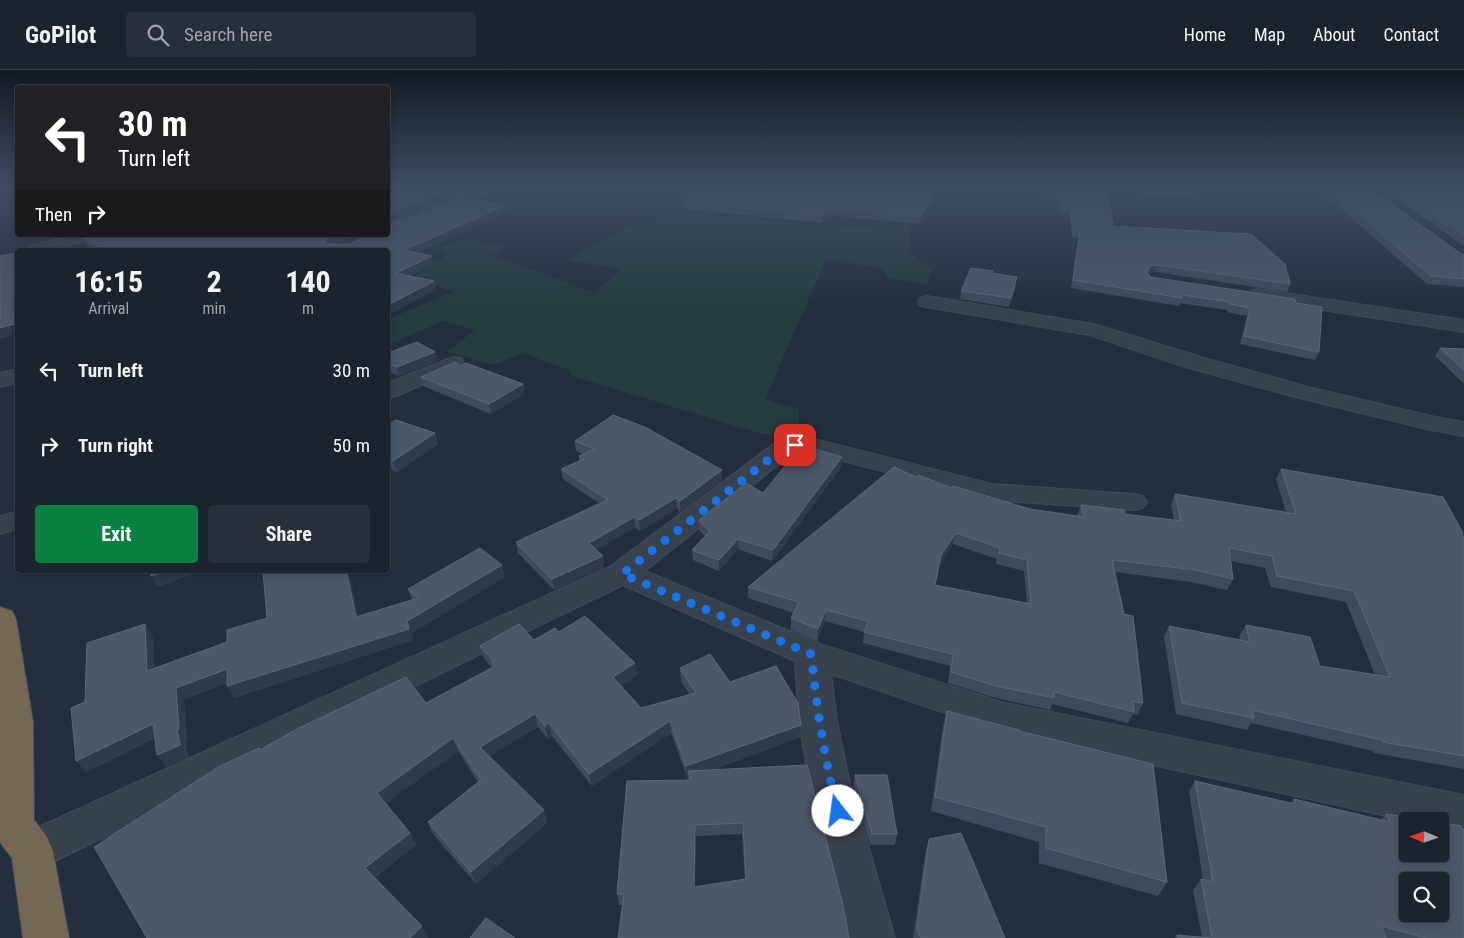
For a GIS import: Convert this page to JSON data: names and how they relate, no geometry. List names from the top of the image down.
{
  "north": "left",
  "page": {
    "header": "GoPilot",
    "search": "Search here",
    "nav": [
      "Home",
      "Map",
      "About",
      "Contact"
    ],
    "turn": ["30 m", "Turn left"],
    "then": "Then",
    "eta": [
      "16:15",
      "Arrival",
      "2",
      "min",
      "140",
      "m"
    ],
    "list": [
      {
        "name": "Turn left",
        "value": "30 m"
      },
      {
        "name": "Turn right",
        "value": "50 m"
      }
    ],
    "buttons": ["Exit", "Share"]
  }
}
